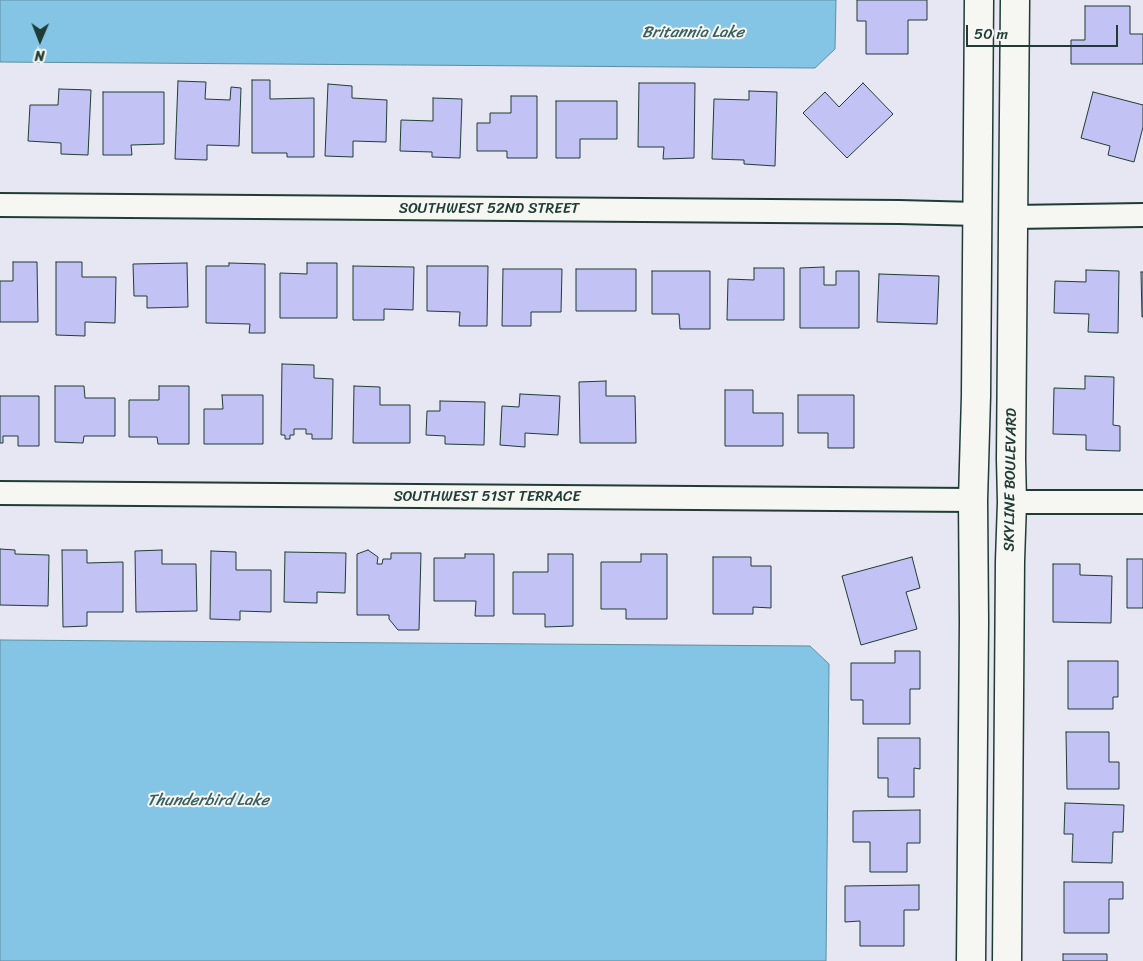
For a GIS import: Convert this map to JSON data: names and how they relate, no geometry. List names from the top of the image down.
{
  "streets": {
    "street": ["SOUTHWEST 52ND STREET", "SKYLINE BOULEVARD", "SOUTHWEST 51ST TERRACE"]
  },
  "water": ["Britannia Lake", "Thunderbird Lake"],
  "scale_bar": "50 m",
  "north": "bottom"
}
